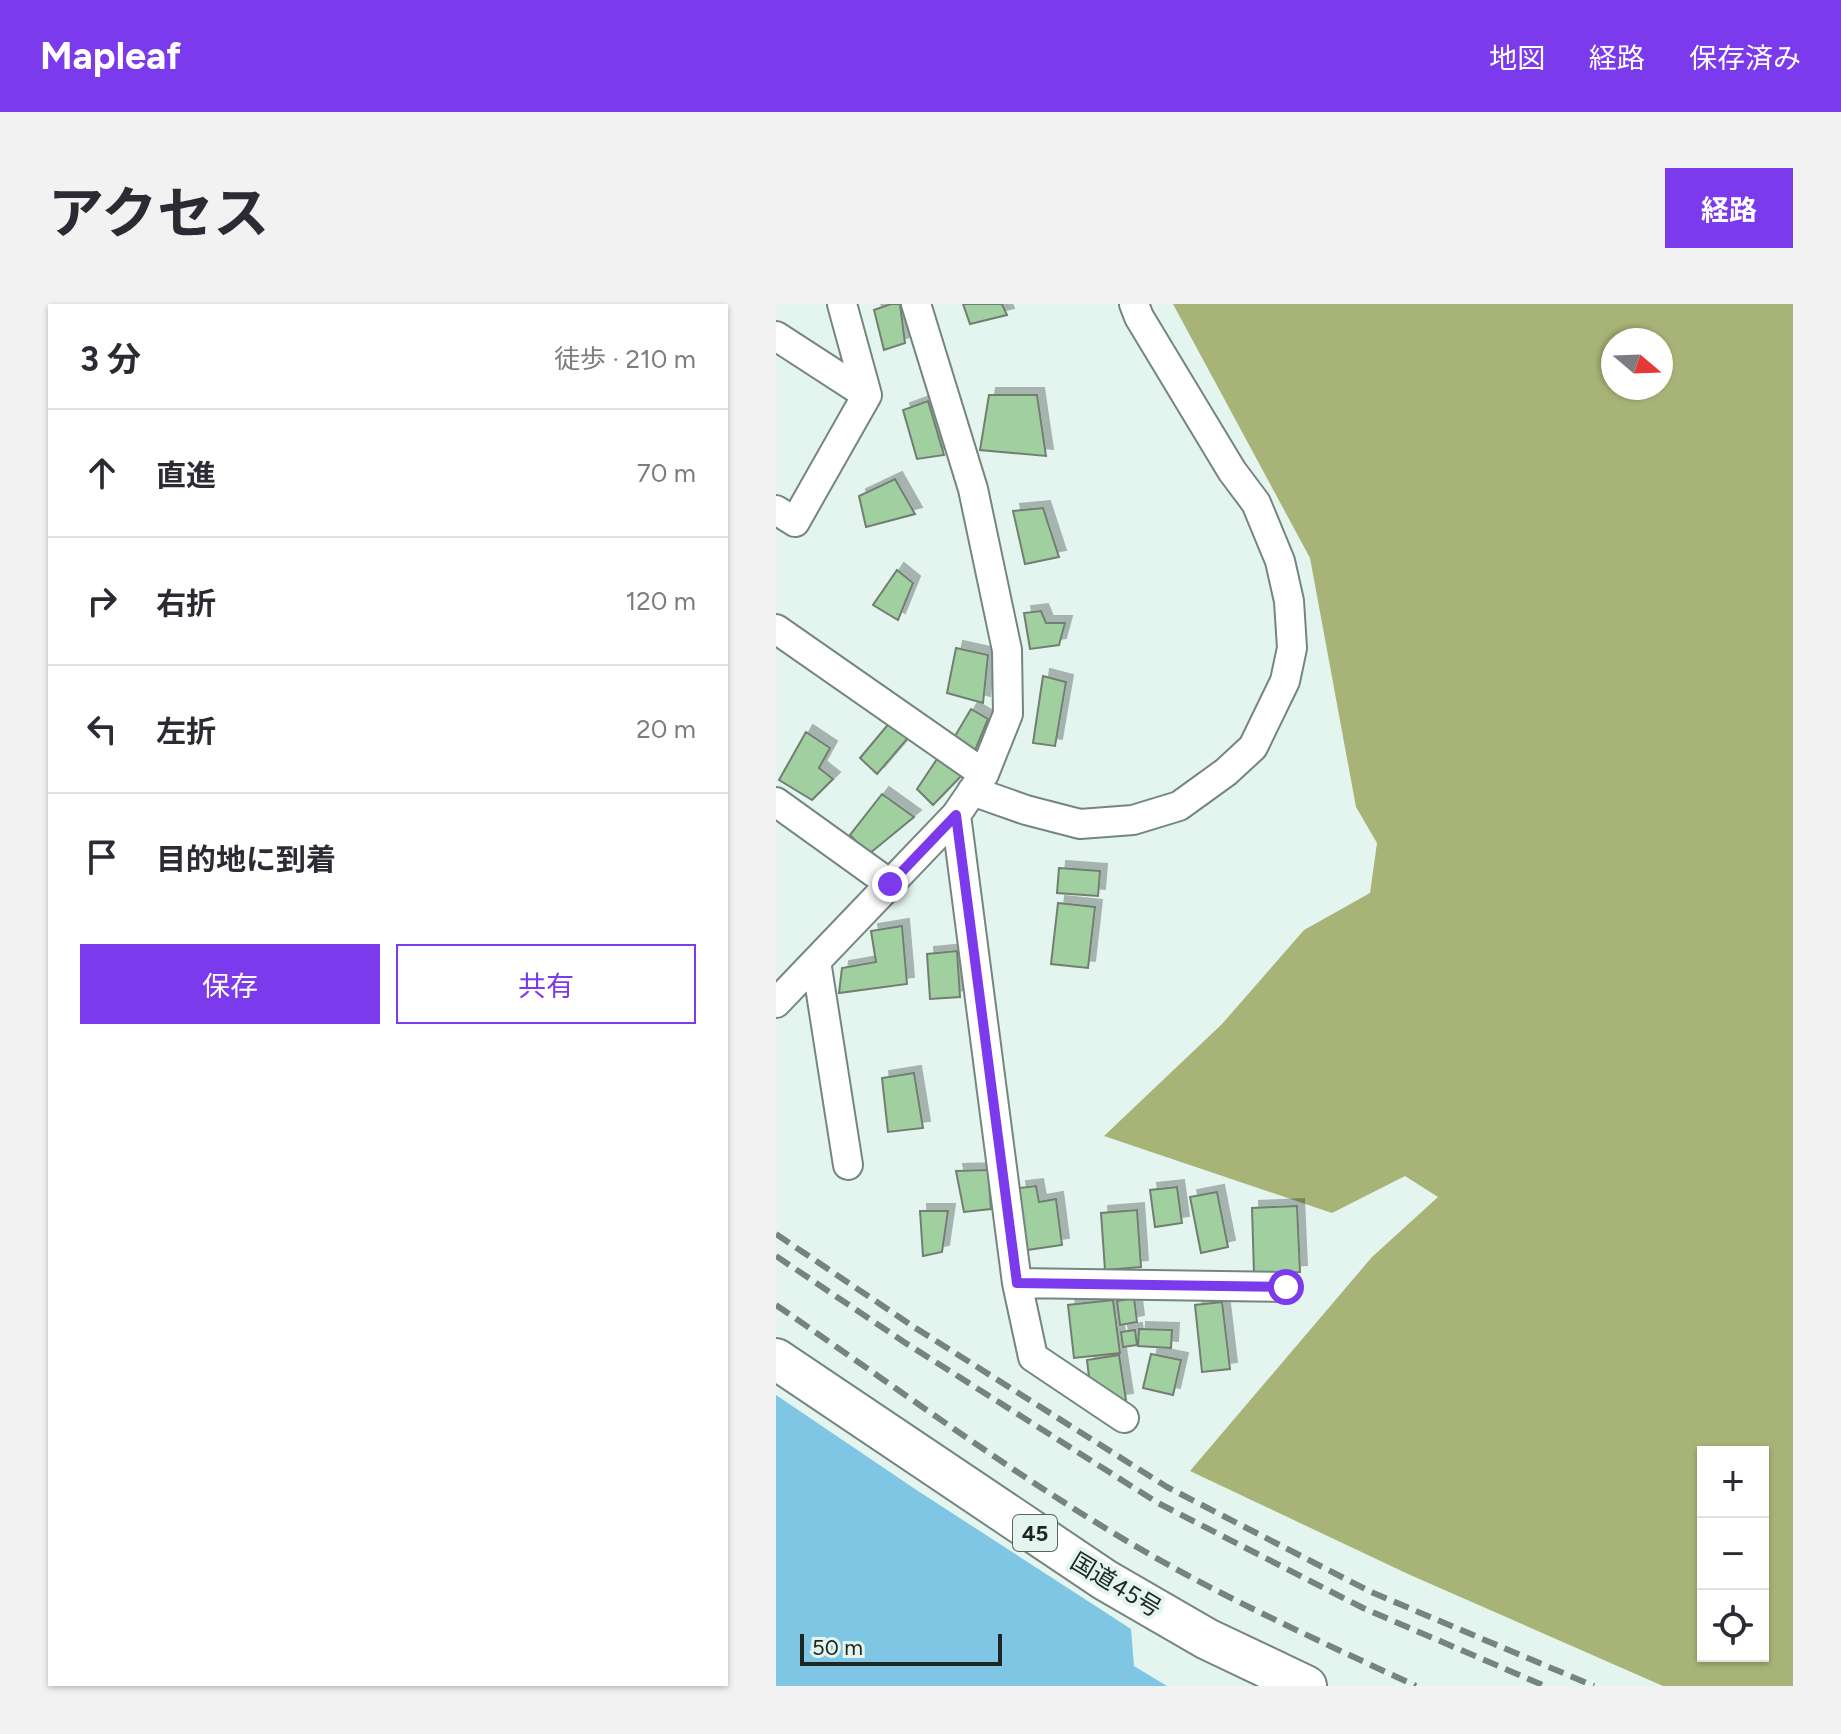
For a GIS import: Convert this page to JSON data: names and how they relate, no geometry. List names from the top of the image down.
{
  "streets": {
    "highway": ["45", "国道45号"]
  },
  "scale_bar": "50 m",
  "north": "right",
  "page": {
    "header": "Mapleaf",
    "nav": ["地図", "経路", "保存済み"],
    "title": "アクセス",
    "buttons": [
      "経路",
      ["保存", "共有"]
    ],
    "heading": ["3 分", "徒歩 · 210 m"],
    "list": [
      ["直進", "70 m"],
      ["右折", "120 m"],
      ["左折", "20 m"],
      "目的地に到着"
    ],
    "map_buttons": ["+", "−"],
    "scale": "50 m"
  }
}
